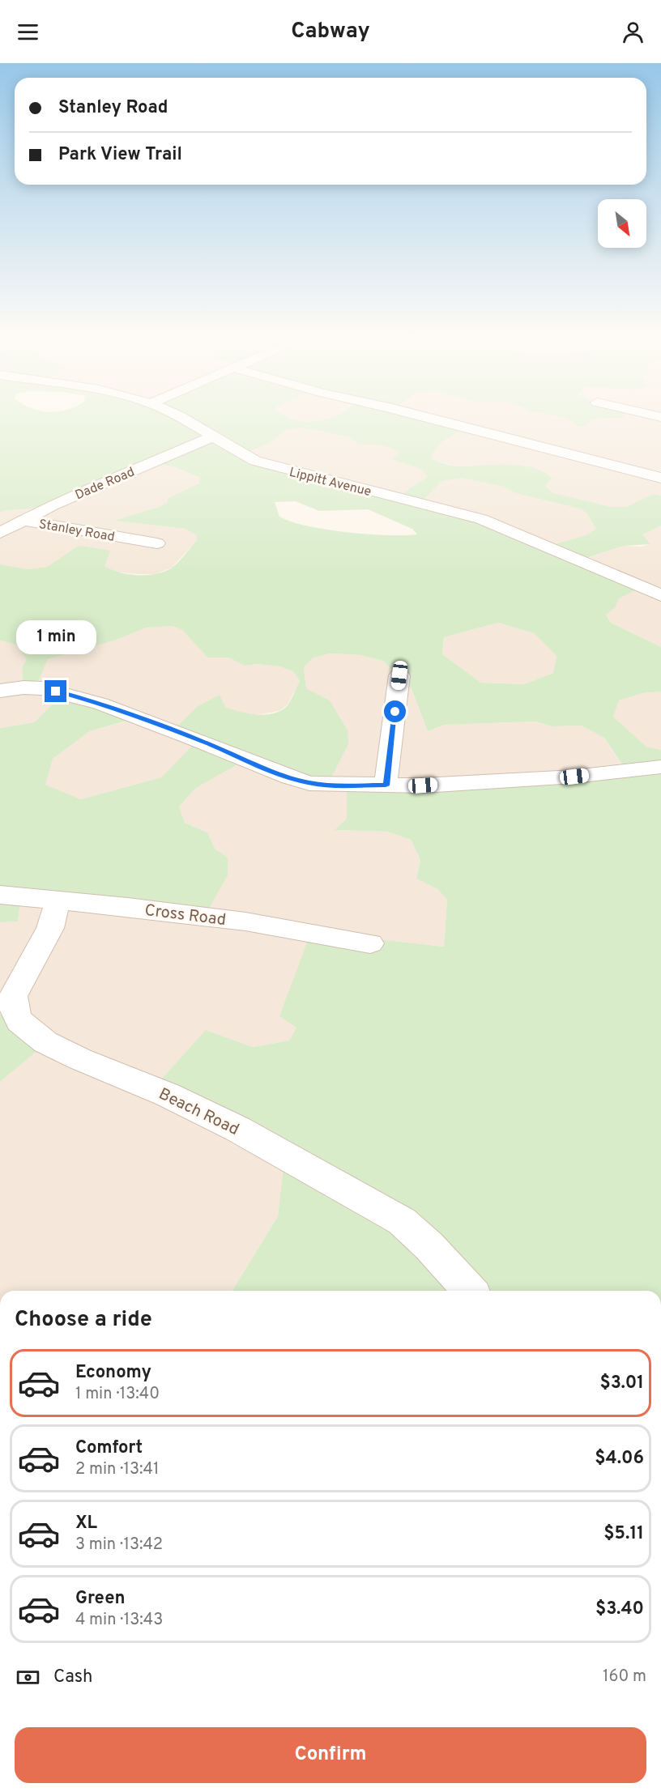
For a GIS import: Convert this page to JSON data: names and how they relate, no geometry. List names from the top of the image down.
{
  "streets": {
    "street": [
      "Lippitt Avenue",
      "Dade Road",
      "Stanley Road",
      "Cross Road",
      "Beach Road"
    ]
  },
  "crossings": [
    ["Lippitt Avenue", "Dade Road"],
    ["Dade Road", "Stanley Road"],
    ["Cross Road", "Beach Road"]
  ],
  "north": "bottom right",
  "page": {
    "header": "Cabway",
    "banner": ["Stanley Road", "Park View Trail"],
    "bubble": "1 min",
    "heading": "Choose a ride",
    "list": [
      {
        "name": "Economy",
        "note": "1 min · 13:40",
        "value": "$3.01"
      },
      {
        "name": "Comfort",
        "note": "2 min · 13:41",
        "value": "$4.06"
      },
      {
        "name": "XL",
        "note": "3 min · 13:42",
        "value": "$5.11"
      },
      {
        "name": "Green",
        "note": "4 min · 13:43",
        "value": "$3.40"
      }
    ],
    "pay": ["Cash", "160 m"],
    "buttons": "Confirm"
  }
}
